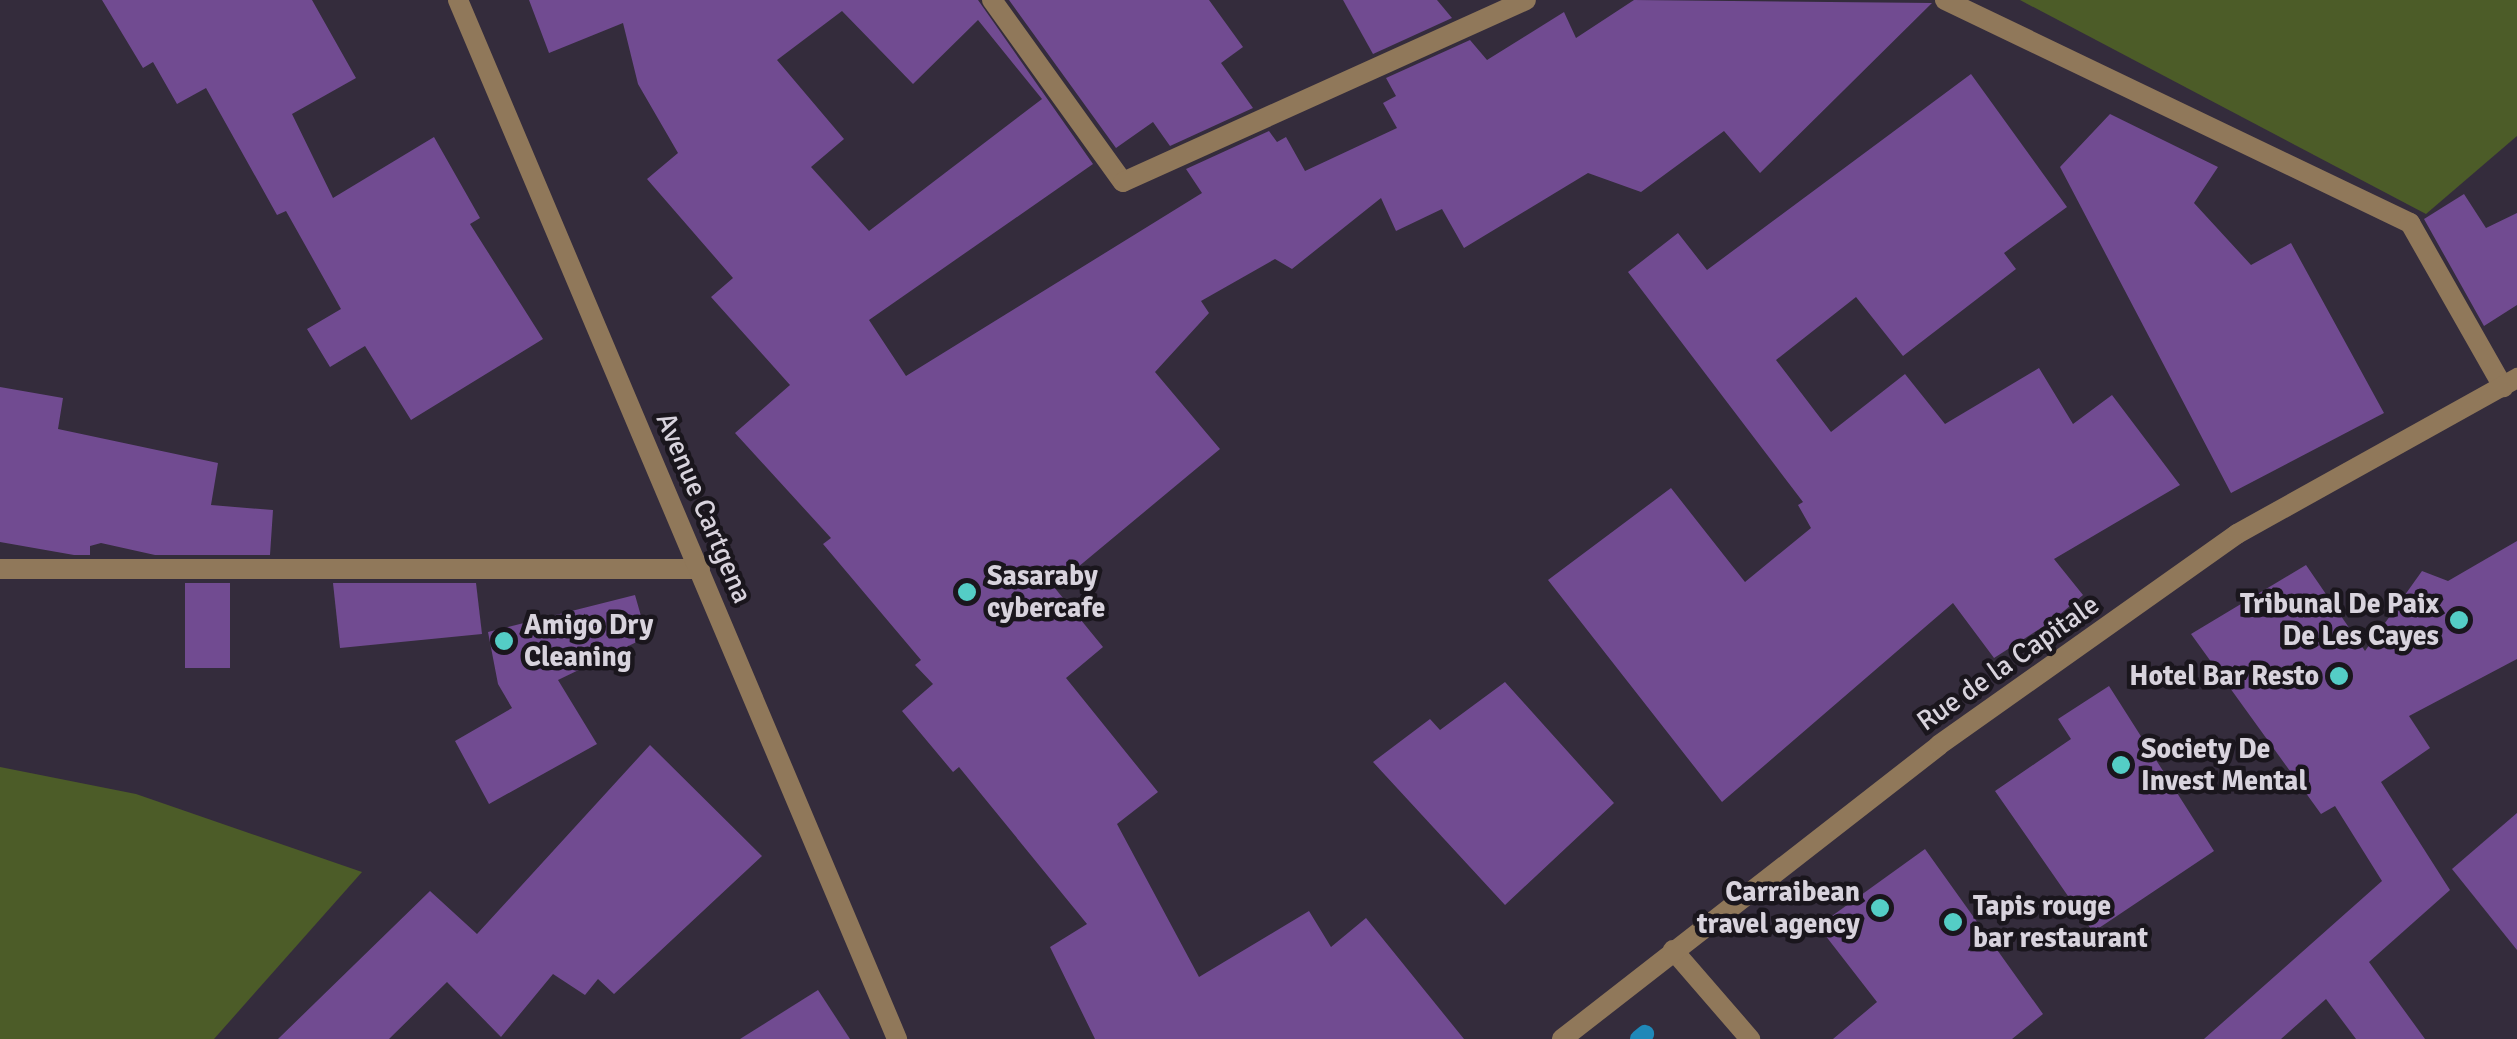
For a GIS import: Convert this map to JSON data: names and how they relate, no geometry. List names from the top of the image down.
{
  "streets": {
    "street": ["Avenue Cartgena", "Rue de la Capitale"]
  },
  "places": [
    "Sasaraby cybercafe",
    "Tribunal De Paix De Les Cayes",
    "Amigo Dry Cleaning",
    "Hotel Bar Resto",
    "Society De Invest Mental",
    "Carraibean travel agency",
    "Tapis rouge bar restaurant"
  ]
}
